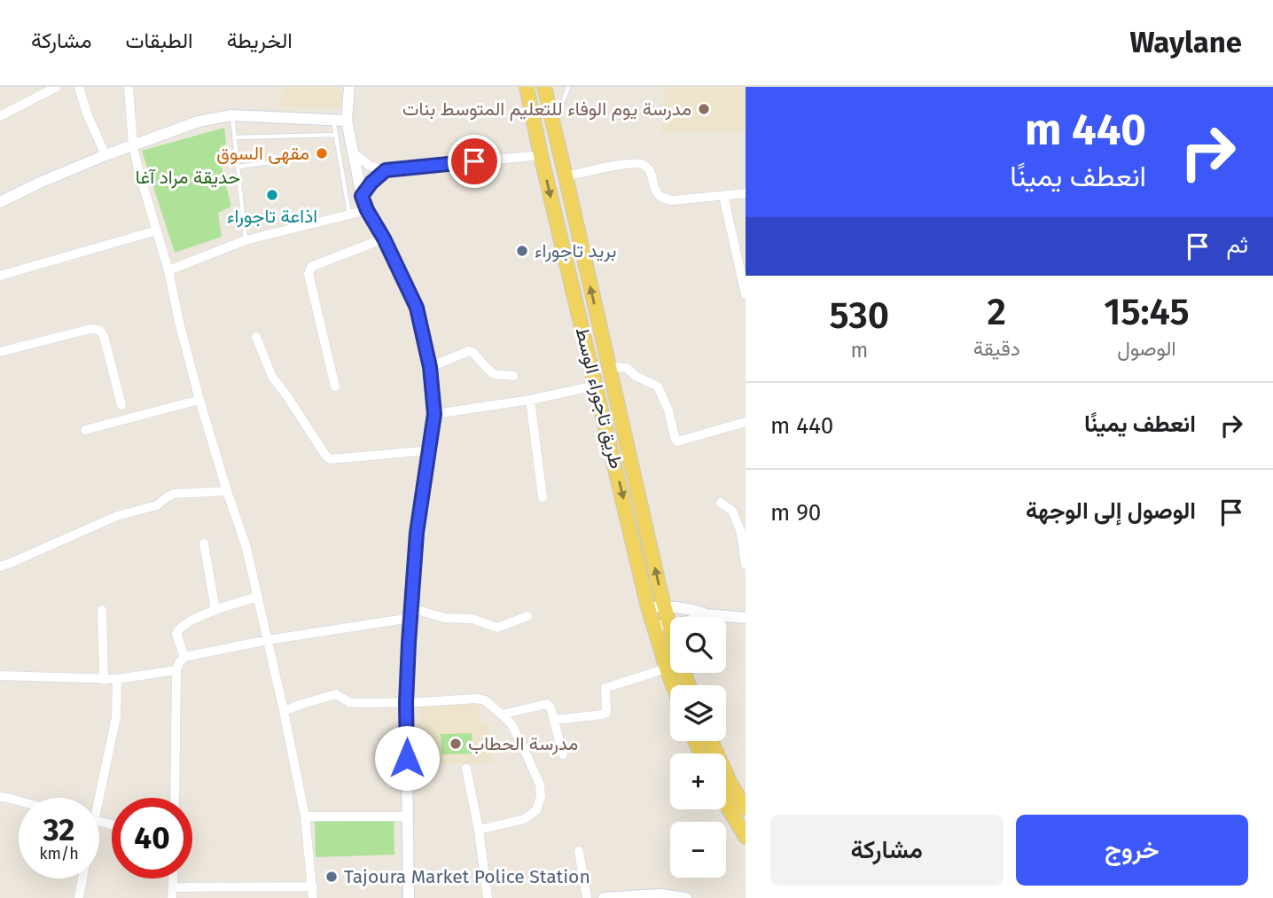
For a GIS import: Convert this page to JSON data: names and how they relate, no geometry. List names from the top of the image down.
{
  "streets": {
    "main road": ["طريق تاجوراء الوسط"]
  },
  "parks": ["حديقة مراد آغا"],
  "places": [
    "مدرسة يوم الوفاء للتعليم المتوسط بنات",
    "مقهى السوق",
    "اذاعة تاجوراء",
    "بريد تاجوراء",
    "مدرسة الحطاب",
    "Tajoura Market Police Station"
  ],
  "page": {
    "header": "Waylane",
    "nav": ["الخريطة", "الطبقات", "مشاركة"],
    "turn": ["440 m", "انعطف يمينًا"],
    "then": "ثم",
    "eta": [
      "15:45",
      "الوصول",
      "2",
      "دقيقة",
      "530",
      "m"
    ],
    "list": [
      {
        "name": "انعطف يمينًا",
        "value": "440 m"
      },
      {
        "name": "الوصول إلى الوجهة",
        "value": "90 m"
      }
    ],
    "map_buttons": ["+", "−"],
    "speed": "32 km/h",
    "limit": "40",
    "buttons": ["خروج", "مشاركة"]
  }
}
